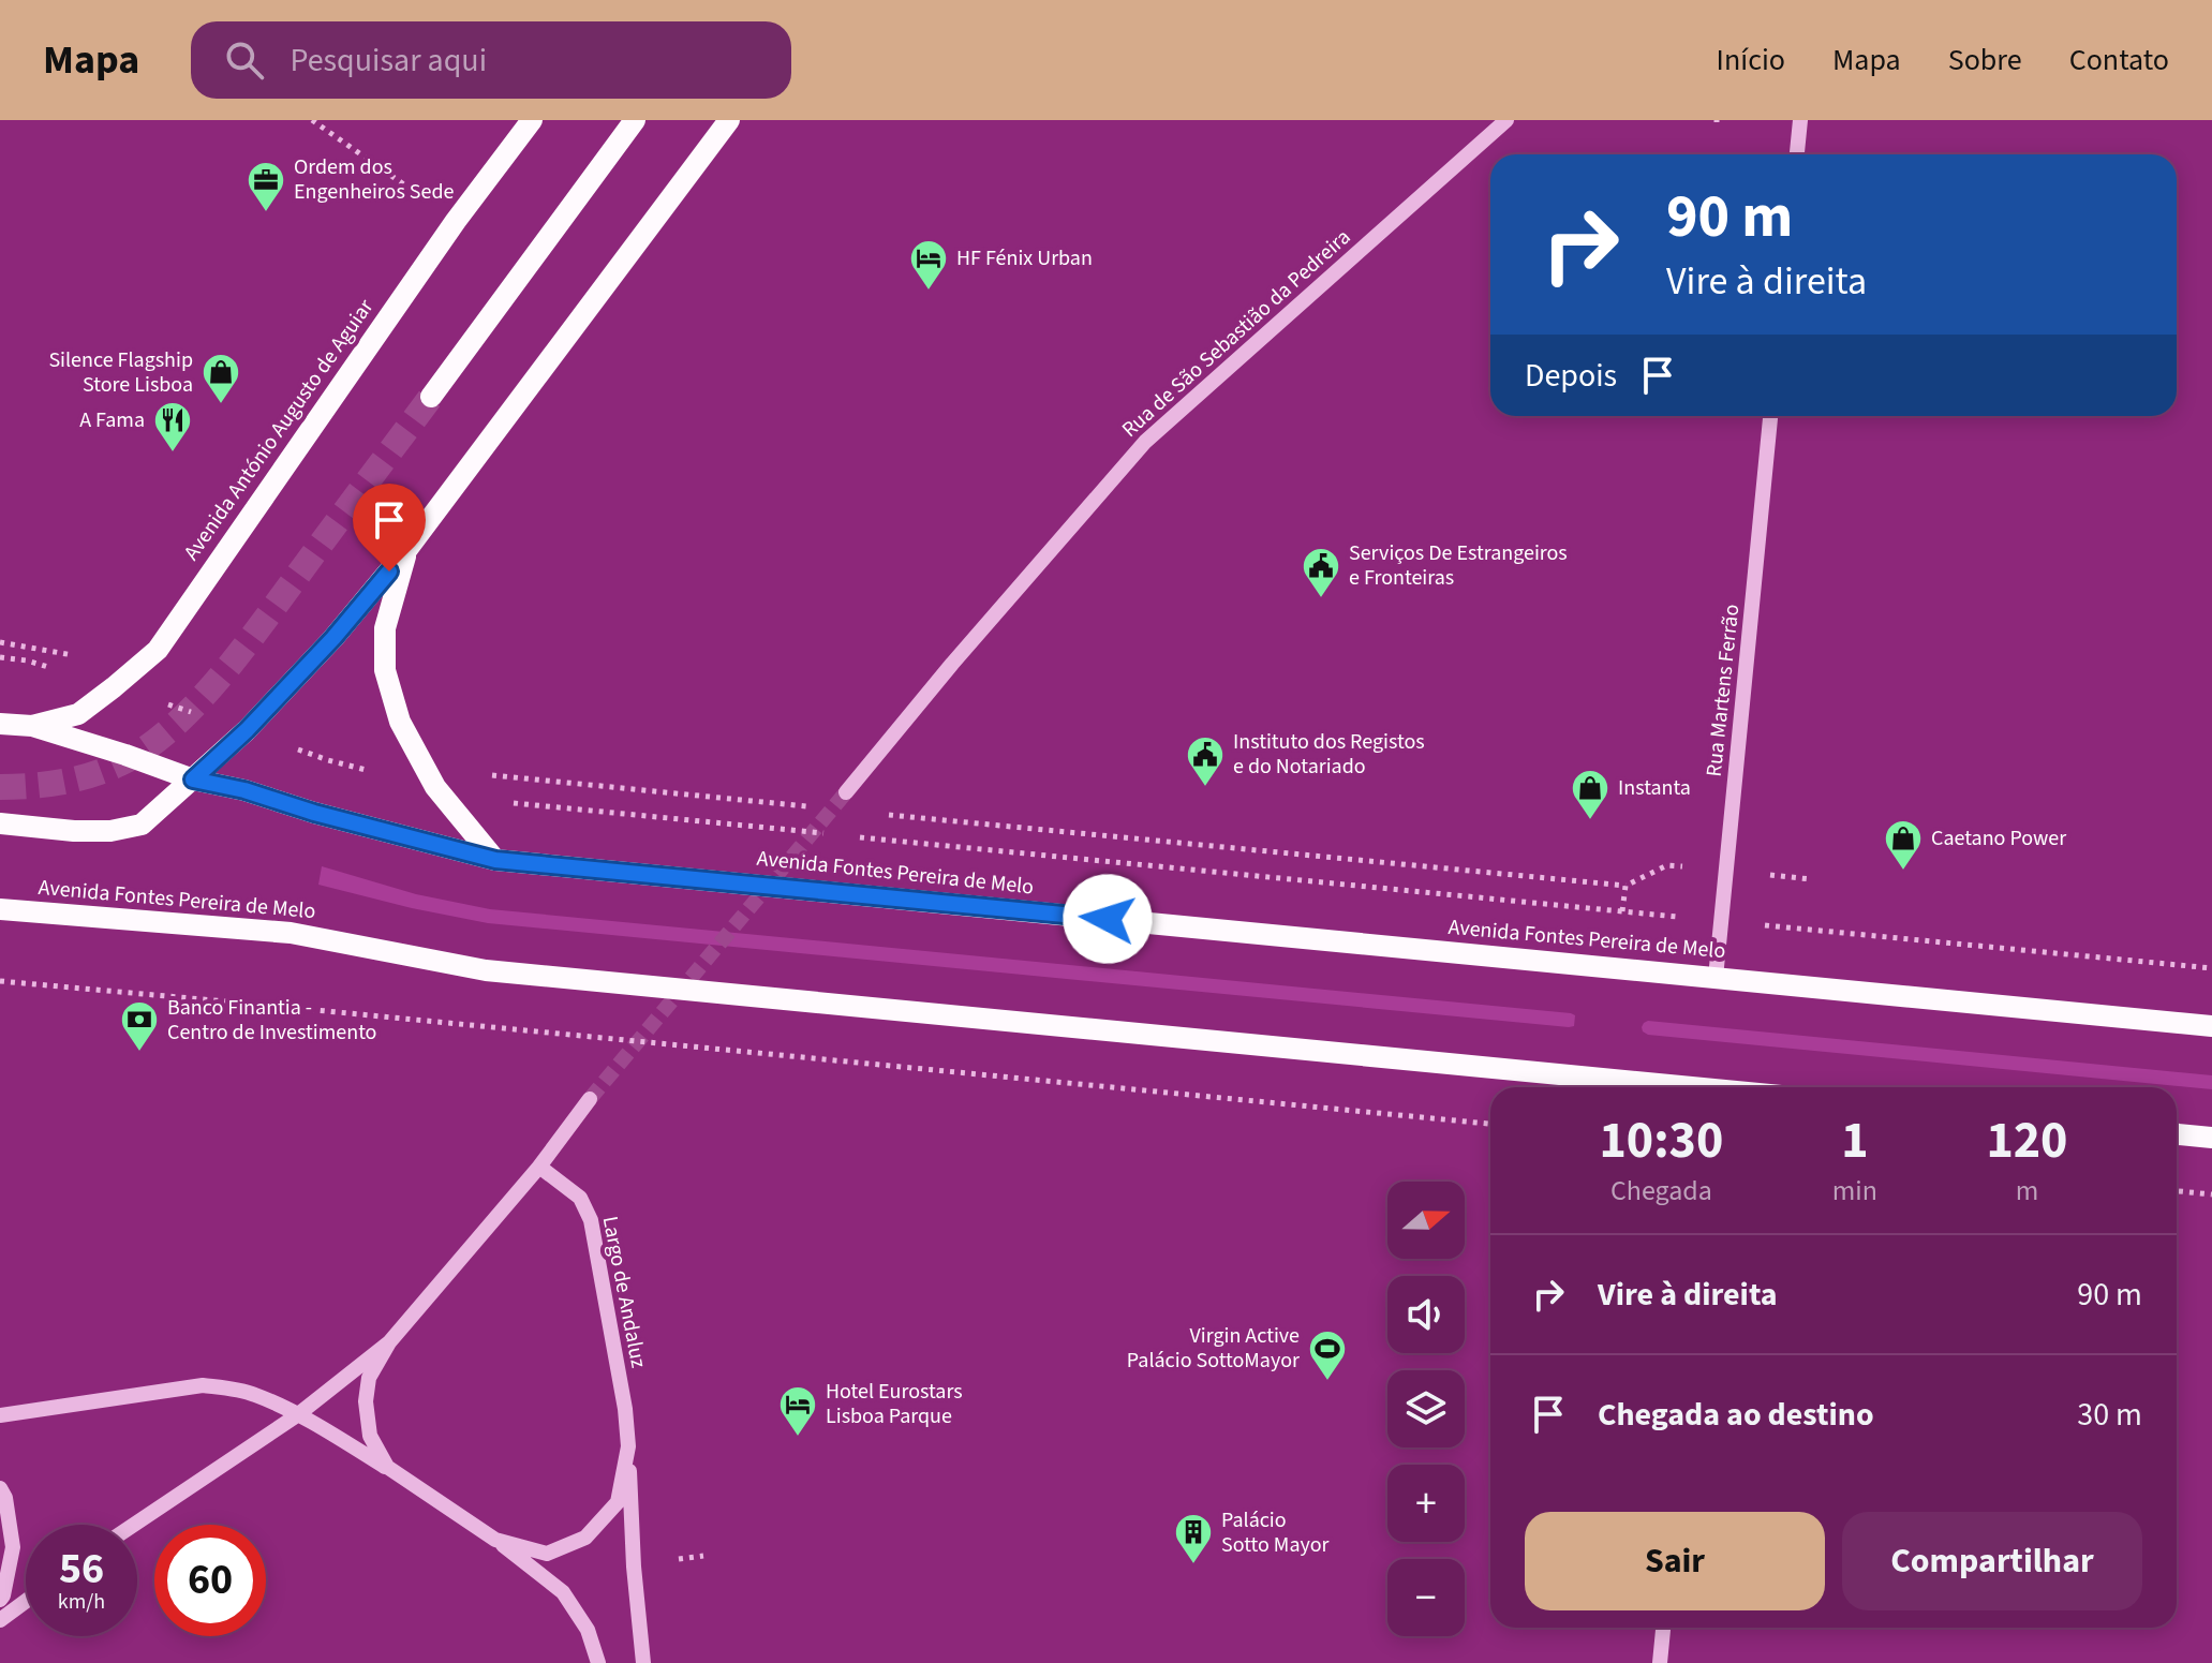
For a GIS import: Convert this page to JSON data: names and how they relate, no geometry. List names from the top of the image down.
{
  "streets": {
    "main road": ["Avenida António Augusto de Aguiar", "Avenida Fontes Pereira de Melo"],
    "street": ["Rua de São Sebastião da Pedreira", "Rua Martens Ferrão", "Largo de Andaluz"]
  },
  "crossings": [
    ["Avenida António Augusto de Aguiar", "Avenida Fontes Pereira de Melo"],
    ["Rua Martens Ferrão", "Avenida Fontes Pereira de Melo"]
  ],
  "places": {
    "office": ["Ordem dos Engenheiros Sede"],
    "hotel": ["HF Fénix Urban", "Hotel Eurostars Lisboa Parque"],
    "shop": ["Silence Flagship Store Lisboa", "Instanta", "Caetano Power"],
    "restaurant": ["A Fama"],
    "public building": ["Serviços De Estrangeiros e Fronteiras", "Instituto dos Registos e do Notariado"],
    "bank": ["Banco Finantia - Centro de Investimento"],
    "sports": ["Virgin Active Palácio SottoMayor"],
    "building": ["Palácio Sotto Mayor"]
  },
  "north": "right",
  "page": {
    "header": "Mapa",
    "search": "Pesquisar aqui",
    "nav": [
      "Início",
      "Mapa",
      "Sobre",
      "Contato"
    ],
    "turn": ["90 m", "Vire à direita"],
    "then": "Depois",
    "eta": [
      "10:30",
      "Chegada",
      "1",
      "min",
      "120",
      "m"
    ],
    "map_buttons": ["+", "−"],
    "list": [
      {
        "name": "Vire à direita",
        "value": "90 m"
      },
      {
        "name": "Chegada ao destino",
        "value": "30 m"
      }
    ],
    "buttons": ["Sair", "Compartilhar"],
    "speed": "56 km/h",
    "limit": "60"
  }
}
